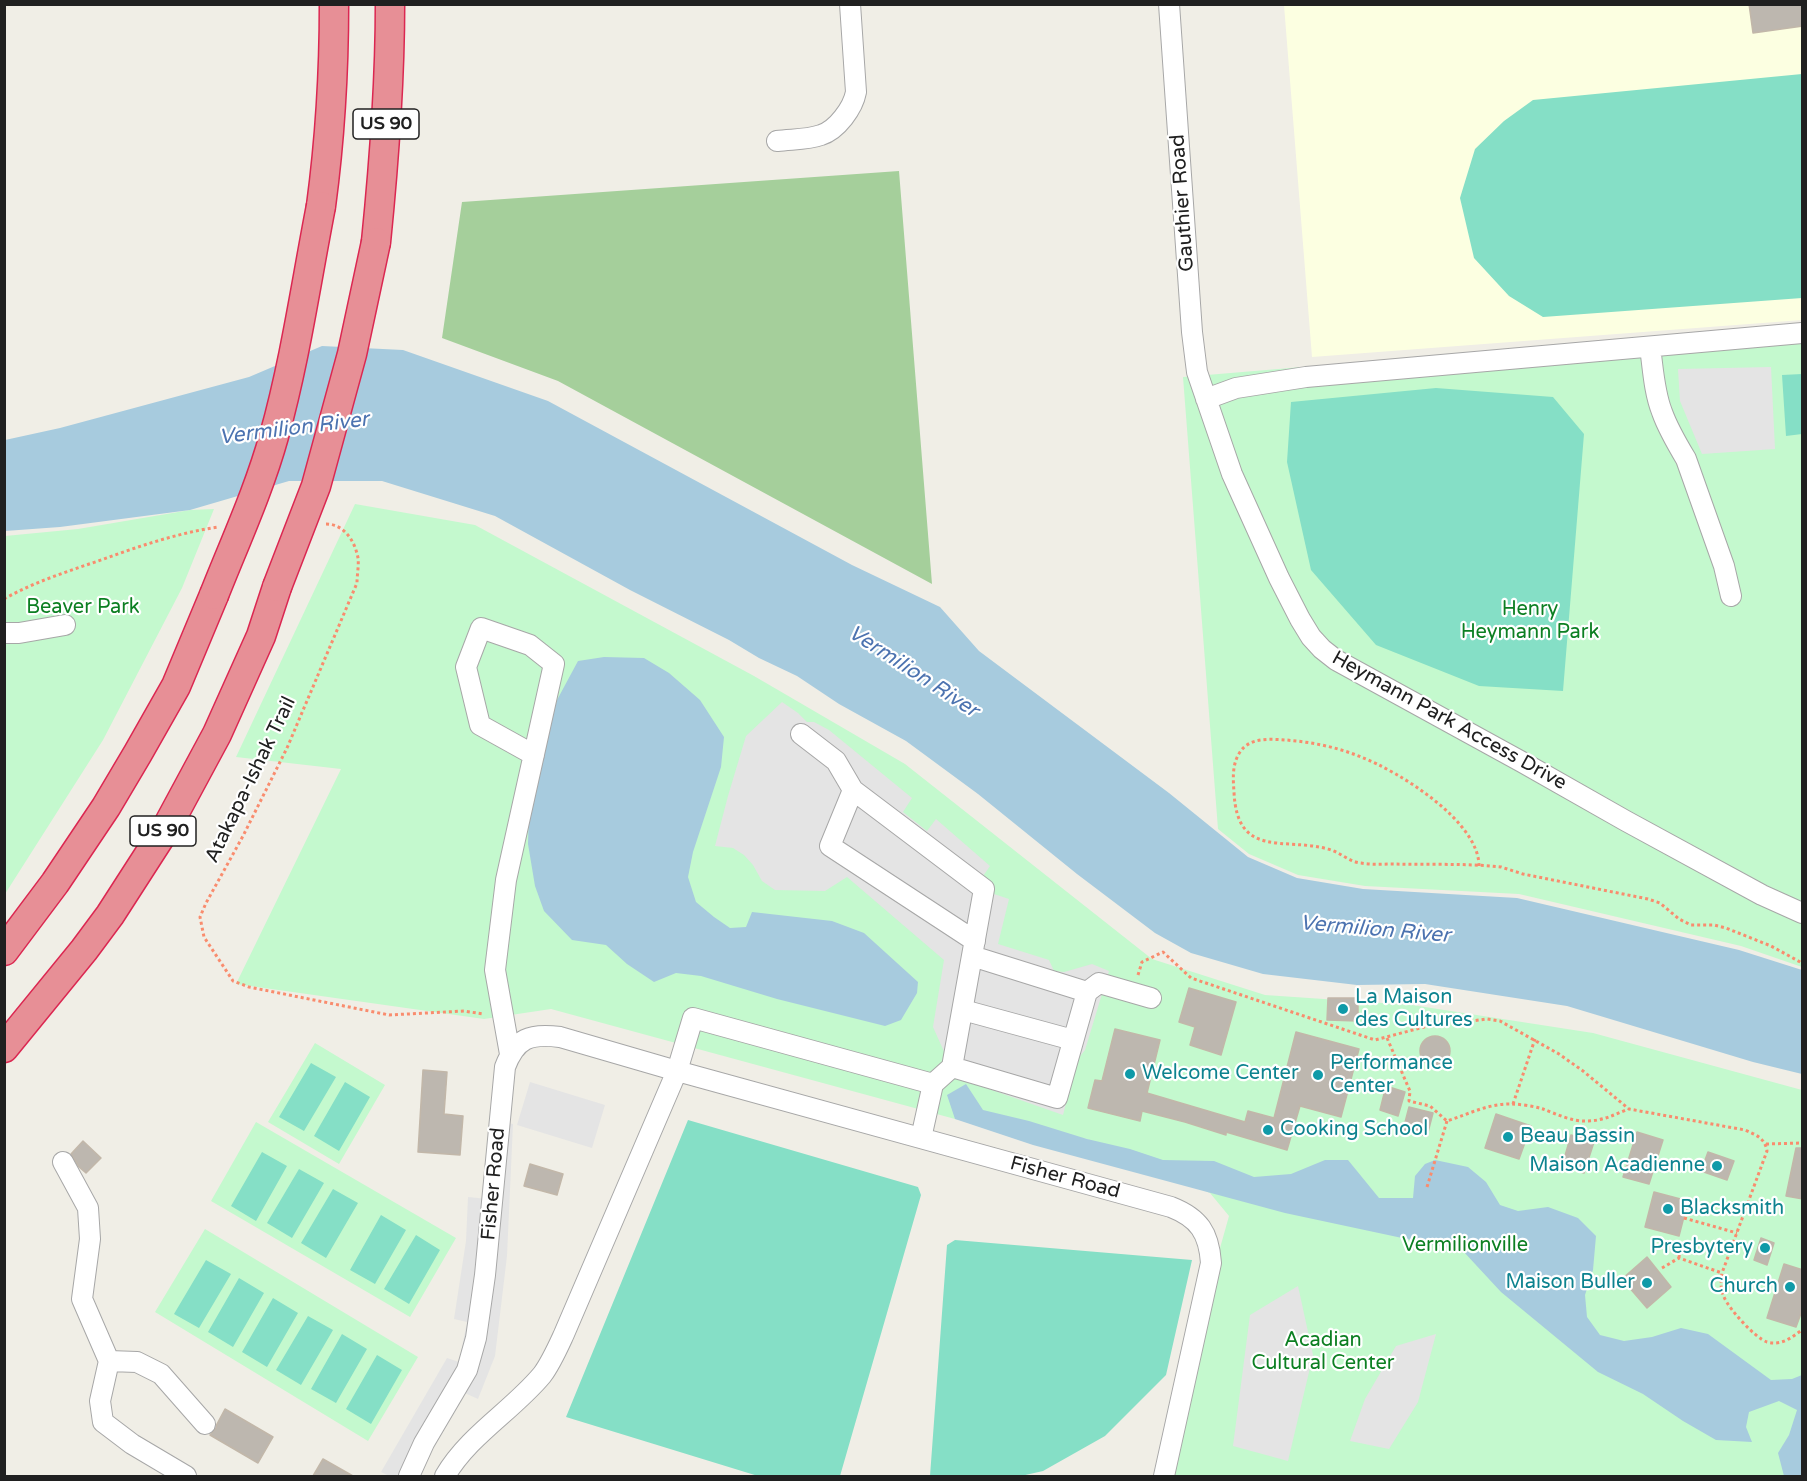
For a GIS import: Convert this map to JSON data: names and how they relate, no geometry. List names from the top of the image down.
{
  "streets": {
    "highway": ["US 90"],
    "street": ["Gauthier Road", "Heymann Park Access Drive", "Fisher Road"],
    "path": ["Atakapa-Ishak Trail"]
  },
  "crossings": [
    ["Gauthier Road", "Heymann Park Access Drive"]
  ],
  "water": ["Vermilion River"],
  "parks": [
    "Beaver Park",
    "Henry Heymann Park",
    "Vermilionville",
    "Acadian Cultural Center"
  ],
  "places": [
    "La Maison des Cultures",
    "Welcome Center",
    "Performance Center",
    "Cooking School",
    "Beau Bassin",
    "Maison Acadienne",
    "Blacksmith",
    "Presbytery",
    "Maison Buller",
    "Church"
  ]
}
